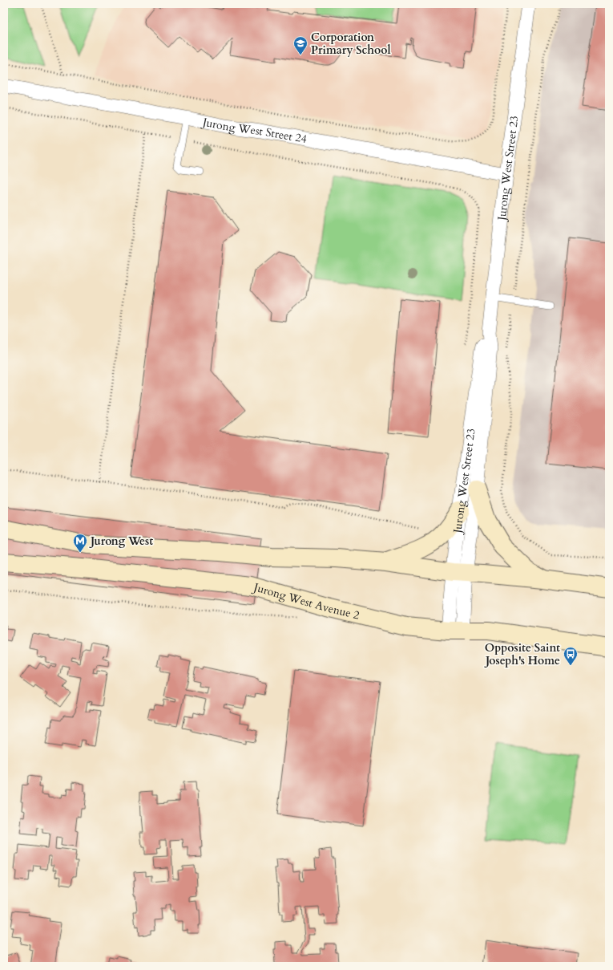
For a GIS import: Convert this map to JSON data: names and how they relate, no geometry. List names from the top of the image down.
{
  "streets": {
    "main road": ["Jurong West Avenue 2"],
    "street": ["Jurong West Street 24", "Jurong West Street 23"]
  },
  "crossings": [
    ["Jurong West Street 24", "Jurong West Street 23"],
    ["Jurong West Street 23", "Jurong West Avenue 2"]
  ],
  "places": {
    "school or university": ["Corporation Primary School"],
    "metro station": ["Jurong West"],
    "bus stop": ["Opposite Saint Joseph's Home"]
  }
}
